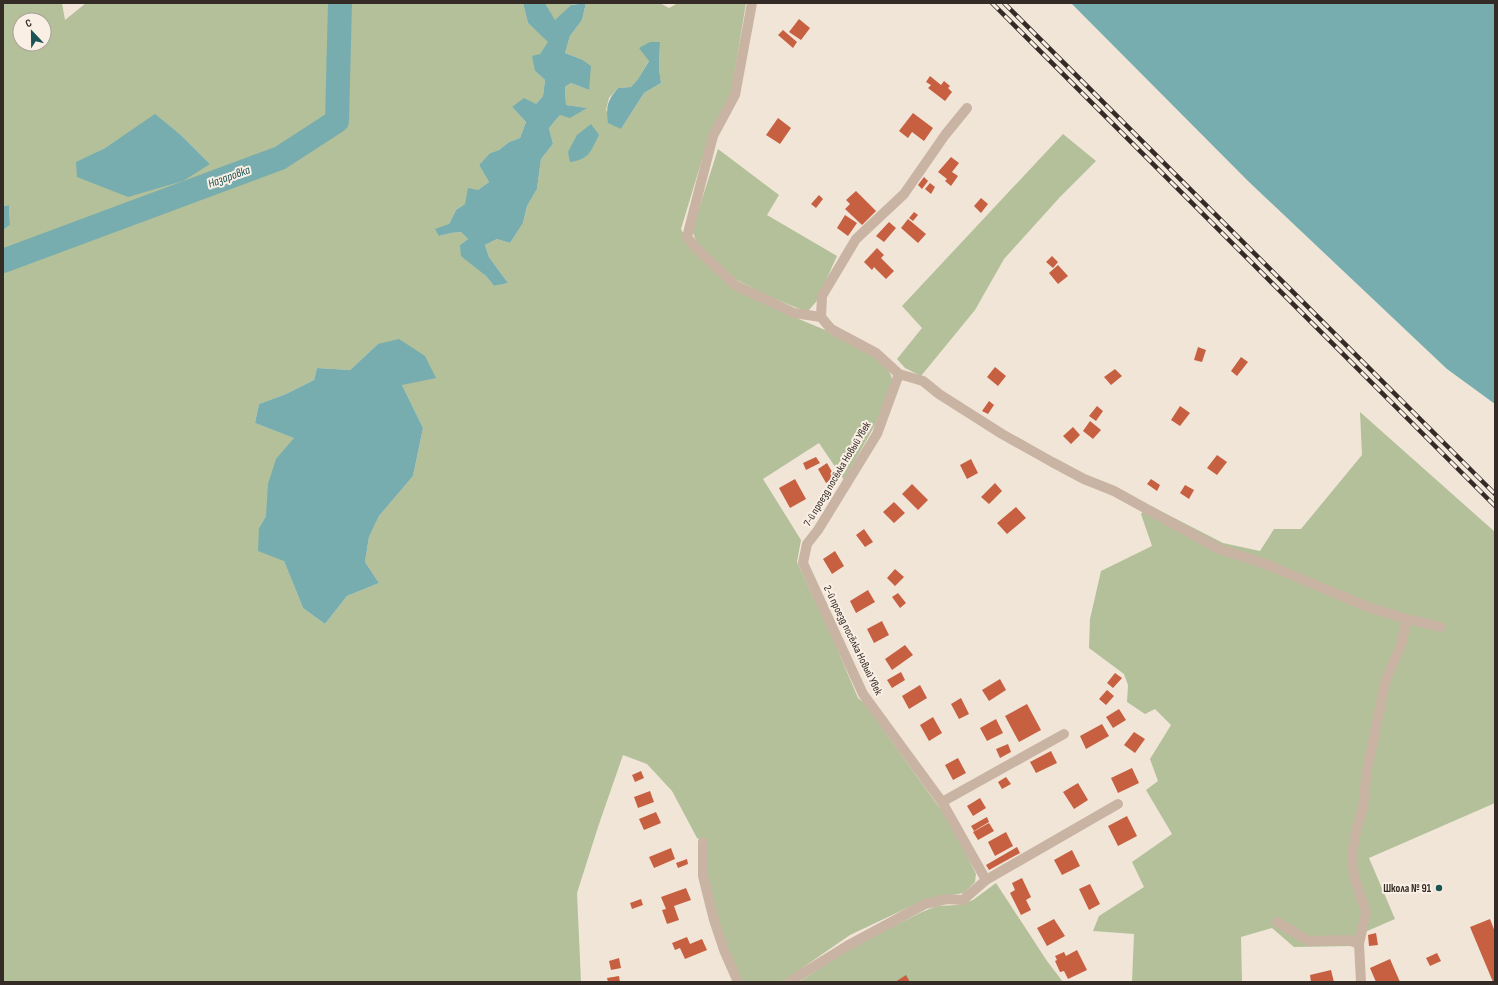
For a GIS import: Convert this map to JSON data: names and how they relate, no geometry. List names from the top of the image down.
{
  "streets": {
    "street": ["7-й проезд посёлка Новый Увек", "2-й проезд посёлка Новый Увек"]
  },
  "crossings": [
    ["7-й проезд посёлка Новый Увек", "2-й проезд посёлка Новый Увек"]
  ],
  "water": ["Назаровка"],
  "places": ["Школа № 91"],
  "north": "top"
}
